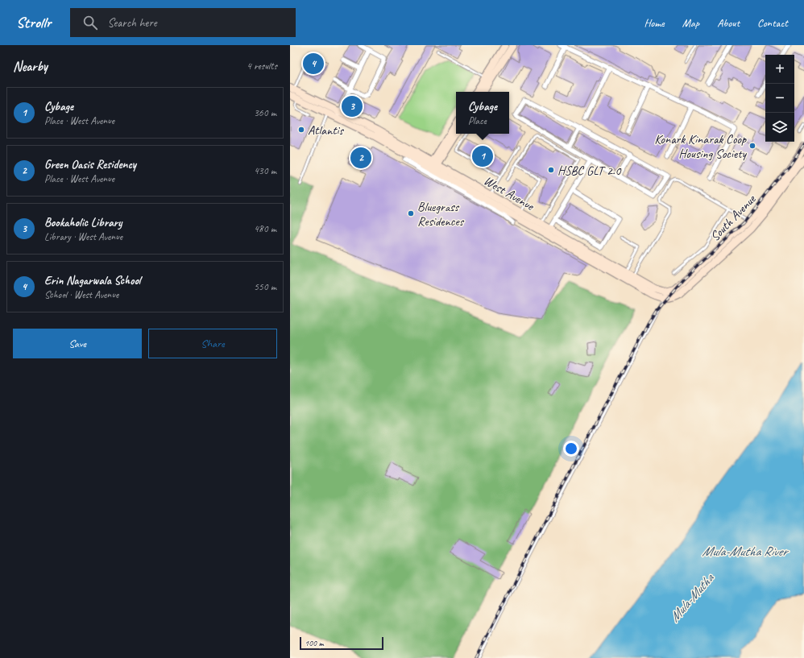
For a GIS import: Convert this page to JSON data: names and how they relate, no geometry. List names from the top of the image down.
{
  "streets": {
    "main road": ["West Avenue", "South Avenue"]
  },
  "crossings": [
    ["West Avenue", "South Avenue"]
  ],
  "water": ["Mula-Mutha River", "Mula-Mutha"],
  "places": [
    "Atlantis",
    "Konark Kinarak Coop Housing Society",
    "HSBC GLT 2.0",
    "Bluegrass Residences"
  ],
  "scale_bar": "100 m",
  "page": {
    "header": "Strollr",
    "search": "Search here",
    "nav": [
      "Home",
      "Map",
      "About",
      "Contact"
    ],
    "heading": ["Nearby", "4 results"],
    "pins": [
      "4",
      "3",
      "1",
      "2"
    ],
    "map_buttons": ["+", "−"],
    "list": [
      {
        "mark": "1",
        "name": "Cybage",
        "note": "Place · West Avenue",
        "value": "360 m"
      },
      {
        "mark": "2",
        "name": "Green Oasis Residency",
        "note": "Place · West Avenue",
        "value": "430 m"
      },
      {
        "mark": "3",
        "name": "Bookaholic Library",
        "note": "Library · West Avenue",
        "value": "480 m"
      },
      {
        "mark": "4",
        "name": "Erin Nagarwala School",
        "note": "School · West Avenue",
        "value": "550 m"
      }
    ],
    "popup": ["Cybage", "Place"],
    "buttons": ["Save", "Share"],
    "scale": "100 m"
  }
}
